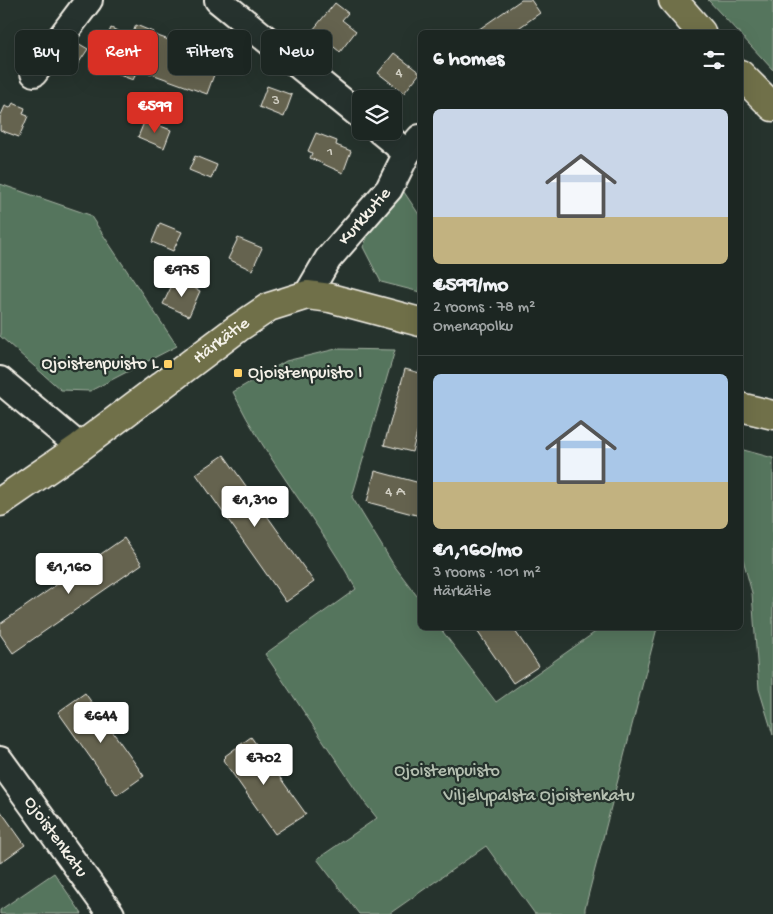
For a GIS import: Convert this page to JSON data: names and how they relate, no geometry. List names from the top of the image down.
{
  "streets": {
    "main road": ["Härkätie"],
    "street": ["Kurkkutie", "Ojoistenkatu"]
  },
  "crossings": [
    ["Kurkkutie", "Härkätie"]
  ],
  "parks": ["Ojoistenpuisto", "Viljelypalsta Ojoistenkatu"],
  "places": {
    "transit": ["Ojoistenpuisto L", "Ojoistenpuisto I"]
  },
  "house_numbers": [
    "4",
    "3",
    "1",
    "4 A"
  ],
  "page": {
    "chip": [
      "Buy",
      "Rent",
      "Filters",
      "New"
    ],
    "heading": "6 homes",
    "list": [
      {
        "name": "€599/mo",
        "note": "2 rooms · 78 m² · Omenapolku"
      },
      {
        "name": "€1,160/mo",
        "note": "3 rooms · 101 m² · Härkätie"
      }
    ],
    "price": [
      "€599",
      "€975",
      "€1,310",
      "€1,160",
      "€644",
      "€702"
    ]
  }
}
